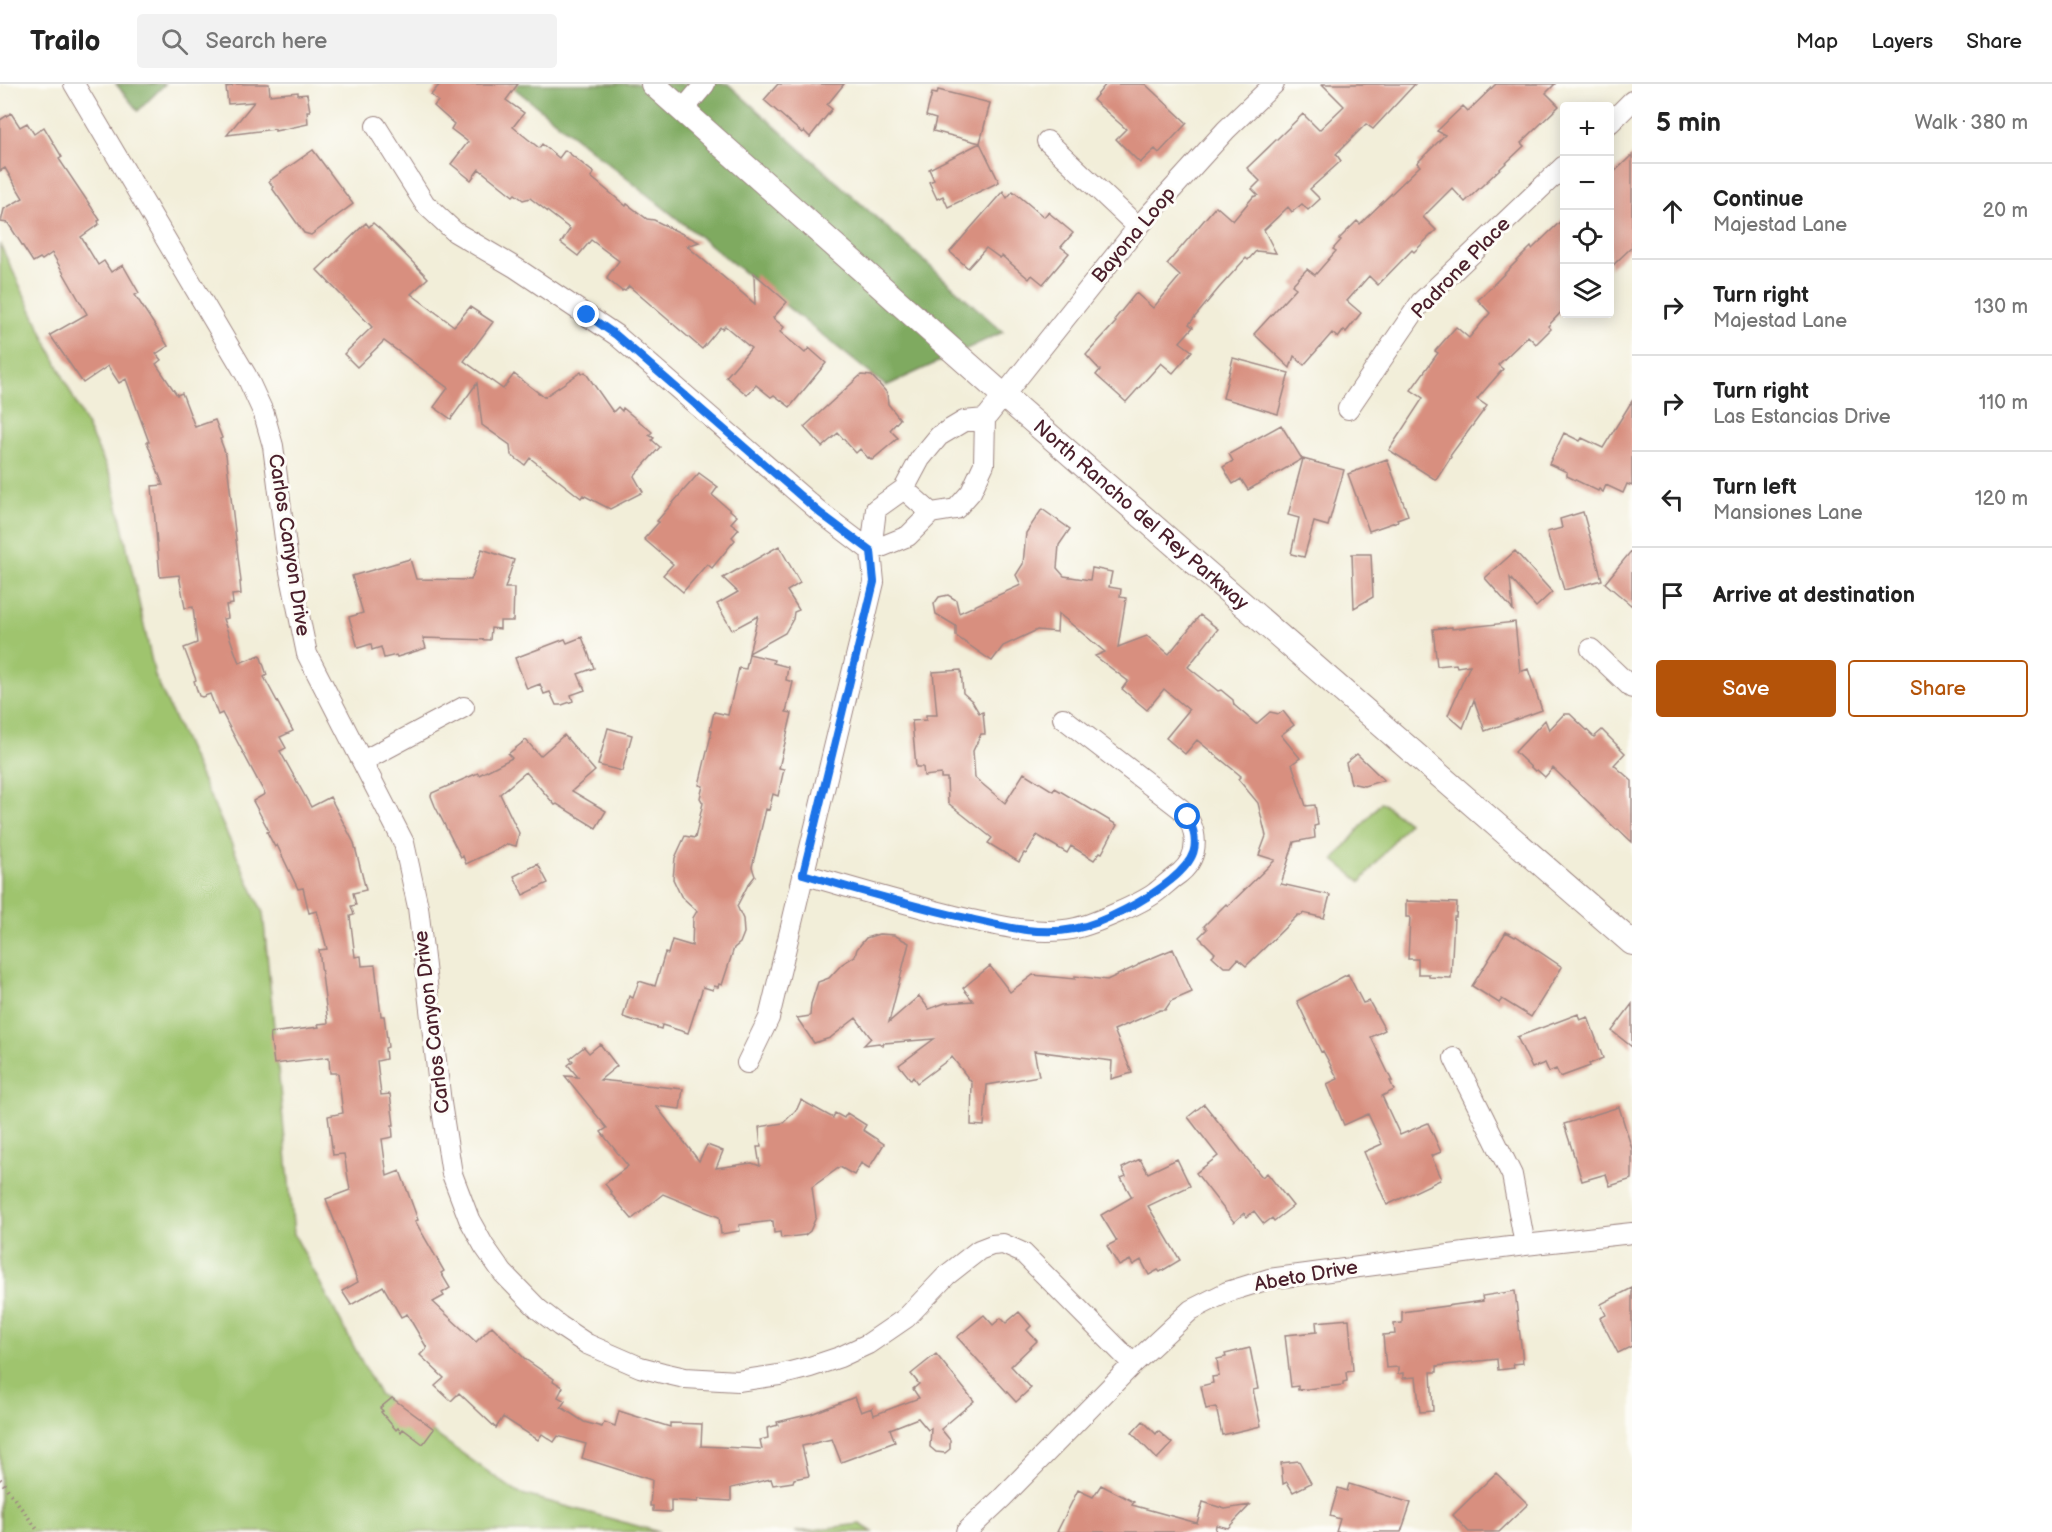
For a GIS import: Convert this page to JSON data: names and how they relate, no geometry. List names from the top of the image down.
{
  "streets": {
    "street": [
      "Bayona Loop",
      "Padrone Place",
      "North Rancho del Rey Parkway",
      "Carlos Canyon Drive",
      "Abeto Drive"
    ]
  },
  "crossings": [
    ["Bayona Loop", "North Rancho del Rey Parkway"],
    ["Carlos Canyon Drive", "Abeto Drive"]
  ],
  "page": {
    "header": "Trailo",
    "search": "Search here",
    "nav": ["Map", "Layers", "Share"],
    "heading": ["5 min", "Walk · 380 m"],
    "map_buttons": ["+", "−"],
    "list": [
      ["Continue", "Majestad Lane", "20 m"],
      ["Turn right", "Majestad Lane", "130 m"],
      ["Turn right", "Las Estancias Drive", "110 m"],
      ["Turn left", "Mansiones Lane", "120 m"],
      "Arrive at destination"
    ],
    "buttons": ["Save", "Share"]
  }
}
